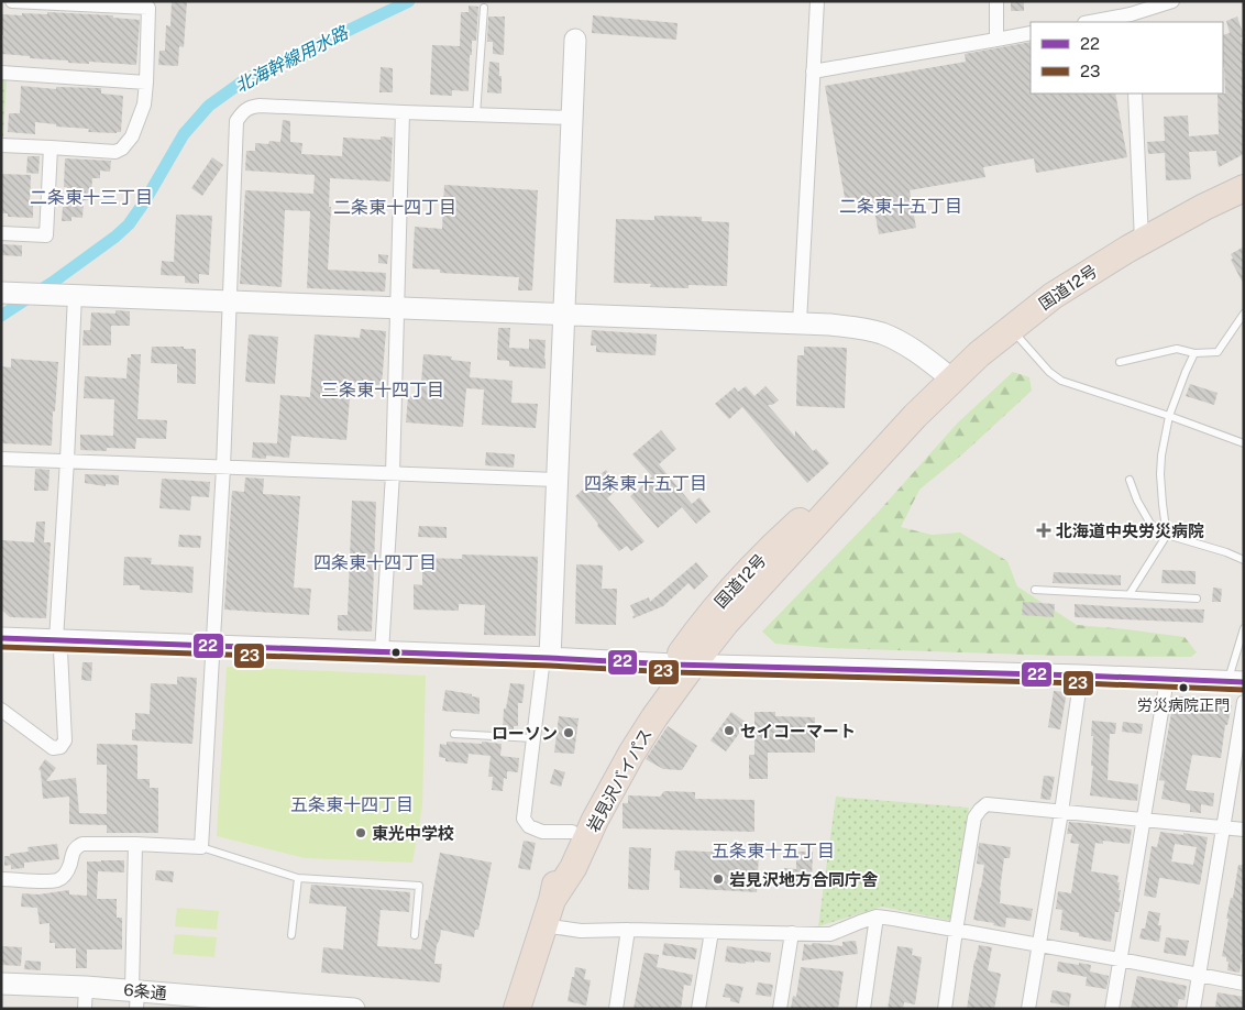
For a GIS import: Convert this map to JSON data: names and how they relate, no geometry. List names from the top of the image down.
{
  "streets": {
    "highway": ["国道12号", "岩見沢バイパス"],
    "street": ["6条通"]
  },
  "crossings": [
    ["国道12号", "岩見沢バイパス"]
  ],
  "districts": [
    "二条東十三丁目",
    "二条東十五丁目",
    "二条東十四丁目",
    "三条東十四丁目",
    "四条東十五丁目",
    "四条東十四丁目",
    "五条東十四丁目",
    "五条東十五丁目"
  ],
  "water": ["北海幹線用水路"],
  "places": {
    "health": ["北海道中央労災病院"],
    "other": [
      "労災病院正門",
      "セイコーマート",
      "ローソン",
      "東光中学校",
      "岩見沢地方合同庁舎"
    ]
  },
  "lines": ["transit line 22", "transit line 23"],
  "legend": ["22", "23"]
}
